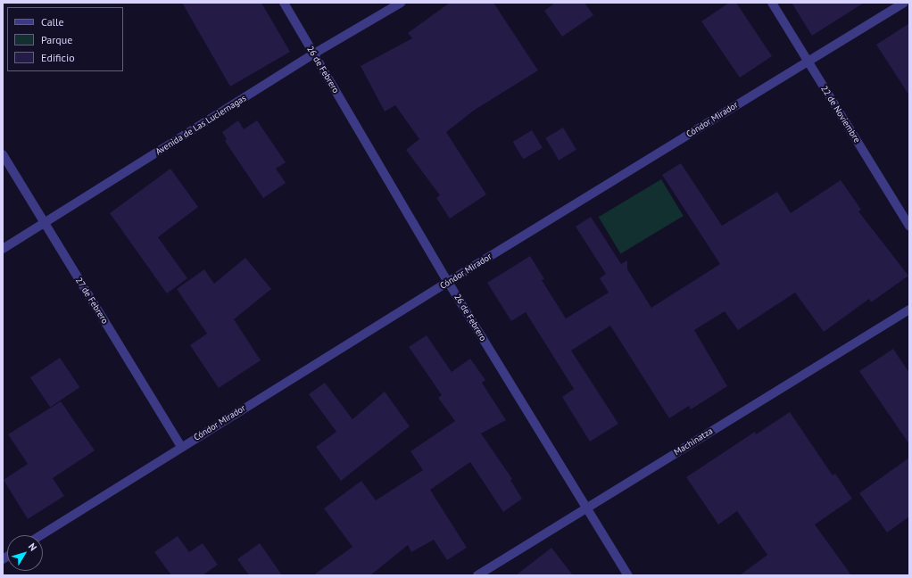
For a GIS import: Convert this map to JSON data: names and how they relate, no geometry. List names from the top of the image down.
{
  "streets": {
    "street": [
      "26 de Febrero",
      "22 de Noviembre",
      "Cóndor Mirador",
      "Avenida de Las Luciernagas",
      "27 de Febrero",
      "Machinatza"
    ]
  },
  "crossings": [
    ["26 de Febrero", "Cóndor Mirador"],
    ["26 de Febrero", "Avenida de Las Luciernagas"],
    ["26 de Febrero", "Machinatza"],
    ["22 de Noviembre", "Cóndor Mirador"],
    ["Cóndor Mirador", "27 de Febrero"],
    ["Avenida de Las Luciernagas", "27 de Febrero"]
  ],
  "legend": ["Calle", "Parque", "Edificio"],
  "north": "top right"
}
